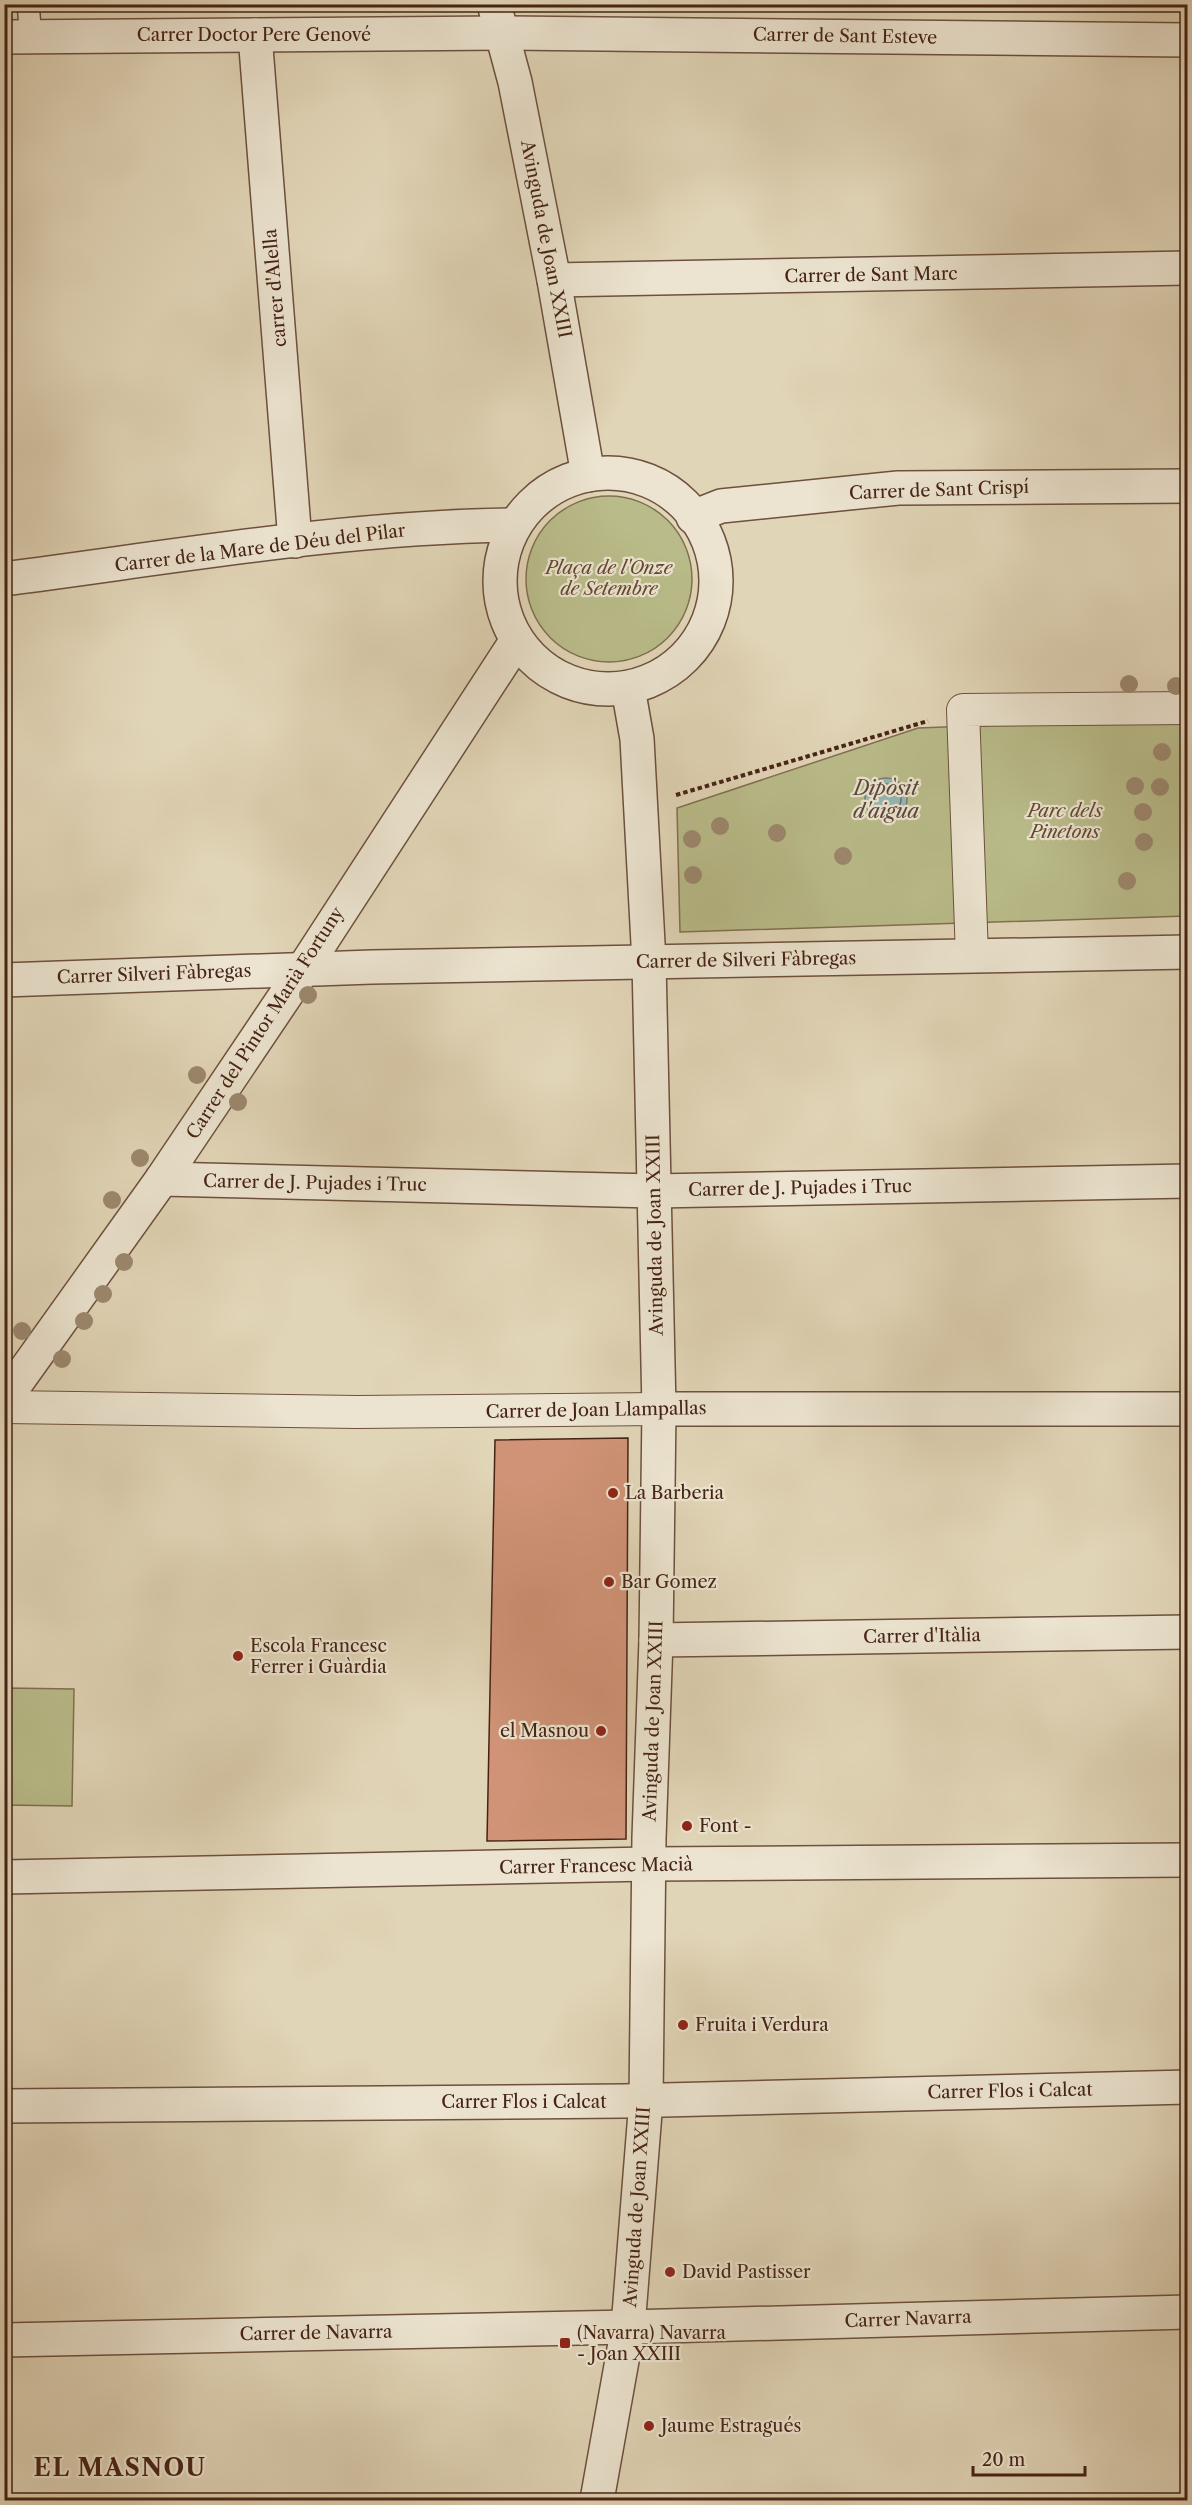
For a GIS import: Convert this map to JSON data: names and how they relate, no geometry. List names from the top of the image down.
{
  "streets": {
    "street": [
      "Carrer Doctor Pere Genové",
      "Carrer de Sant Esteve",
      "Avinguda de Joan XXIII",
      "Carrer de Sant Marc",
      "carrer d'Alella",
      "Carrer de Sant Crispí",
      "Carrer de la Mare de Déu del Pilar",
      "Carrer de Silveri Fàbregas",
      "Carrer Silveri Fàbregas",
      "Carrer del Pintor Marià Fortuny",
      "Carrer de J. Pujades i Truc",
      "Carrer de Joan Llampallas",
      "Carrer d'Itàlia",
      "Carrer Francesc Macià",
      "Carrer Flos i Calcat",
      "Carrer Navarra",
      "Carrer de Navarra"
    ]
  },
  "crossings": [
    ["Carrer Doctor Pere Genové", "Carrer de Sant Esteve"],
    ["Carrer Doctor Pere Genové", "Avinguda de Joan XXIII"],
    ["Carrer Doctor Pere Genové", "carrer d'Alella"],
    ["Carrer de Sant Esteve", "Avinguda de Joan XXIII"],
    ["Avinguda de Joan XXIII", "Carrer de Sant Marc"],
    ["Avinguda de Joan XXIII", "Carrer de Silveri Fàbregas"],
    ["Avinguda de Joan XXIII", "Carrer de J. Pujades i Truc"],
    ["Avinguda de Joan XXIII", "Carrer de Joan Llampallas"],
    ["Avinguda de Joan XXIII", "Carrer d'Itàlia"],
    ["Avinguda de Joan XXIII", "Carrer Francesc Macià"],
    ["Avinguda de Joan XXIII", "Carrer Flos i Calcat"],
    ["Avinguda de Joan XXIII", "Carrer Navarra"],
    ["Avinguda de Joan XXIII", "Carrer de Navarra"],
    ["carrer d'Alella", "Carrer de la Mare de Déu del Pilar"],
    ["Carrer de Silveri Fàbregas", "Carrer Silveri Fàbregas"],
    ["Carrer de Silveri Fàbregas", "Carrer del Pintor Marià Fortuny"],
    ["Carrer Silveri Fàbregas", "Carrer del Pintor Marià Fortuny"],
    ["Carrer del Pintor Marià Fortuny", "Carrer de J. Pujades i Truc"],
    ["Carrer Navarra", "Carrer de Navarra"]
  ],
  "districts": ["EL MASNOU"],
  "water": ["Dipòsit d'aigua"],
  "parks": ["Plaça de l'Onze de Setembre", "Parc dels Pinetons"],
  "places": {
    "other": [
      "La Barberia",
      "Bar Gomez",
      "Escola Francesc Ferrer i Guàrdia",
      "el Masnou",
      "Font -",
      "Fruita i Verdura",
      "David Pastisser",
      "Jaume Estragués"
    ],
    "transit": ["(Navarra) Navarra - Joan XXIII"]
  },
  "scale_bar": "20 m"
}
